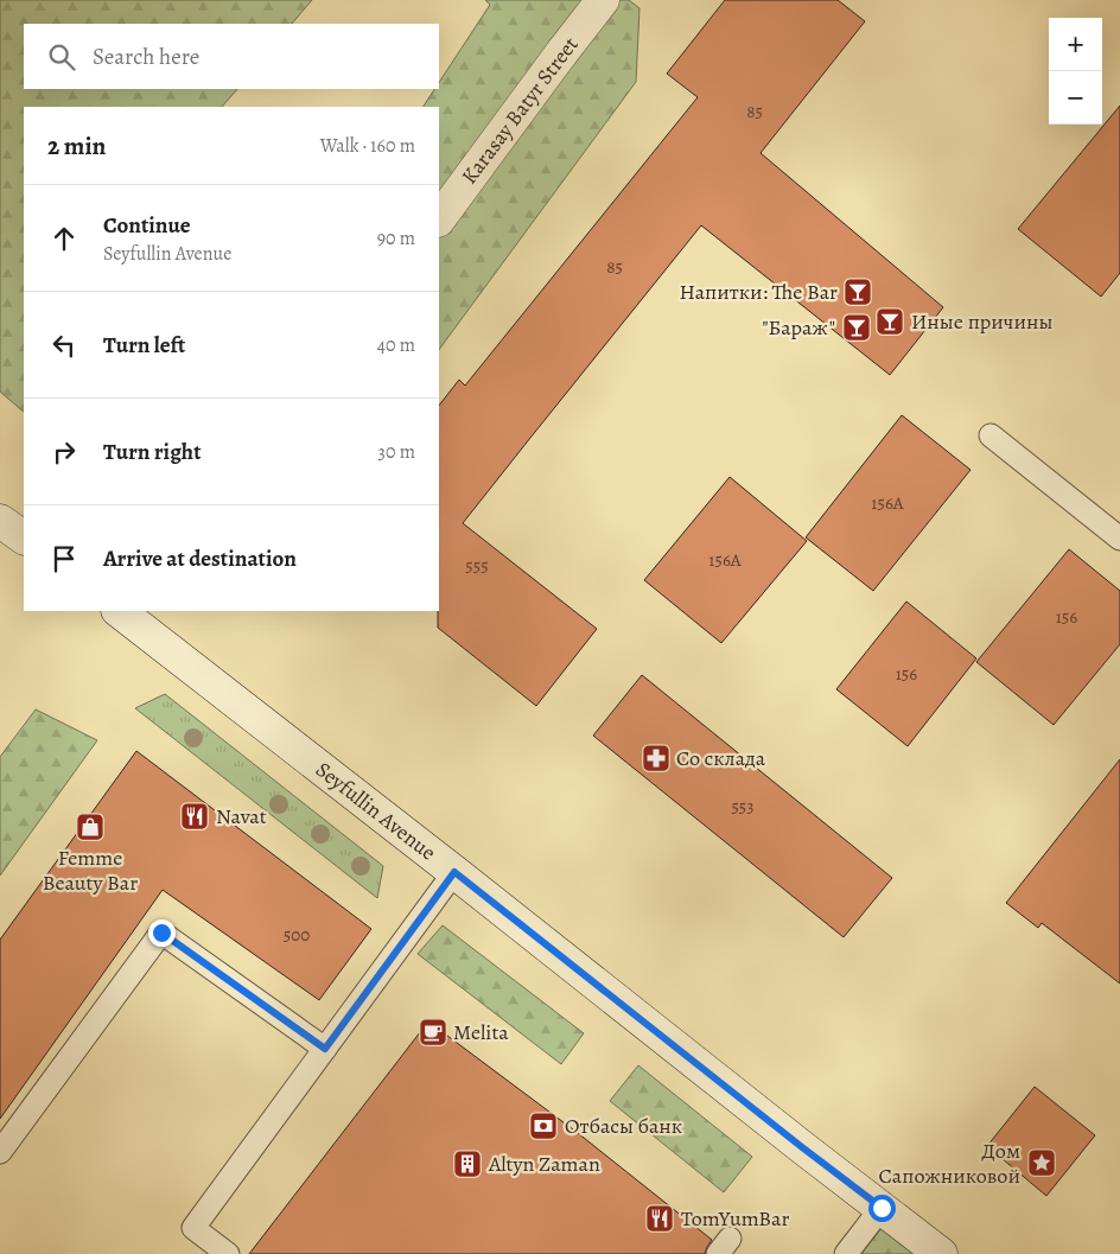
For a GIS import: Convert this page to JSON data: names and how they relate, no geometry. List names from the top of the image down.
{
  "streets": {
    "main road": ["Karasay Batyr Street", "Seyfullin Avenue"]
  },
  "places": {
    "bar": ["Напитки: The Bar", "Иные причины", "\"Бараж\""],
    "pharmacy": ["Со склада"],
    "restaurant": ["Navat", "TomYumBar"],
    "shop": ["Femme Beauty Bar"],
    "cafe": ["Melita"],
    "bank": ["Отбасы банк"],
    "place": ["Дом Сапожниковой"],
    "building": ["Altyn Zaman"]
  },
  "house_numbers": [
    "85",
    "85",
    "156А",
    "156А",
    "555",
    "156",
    "156",
    "553",
    "500"
  ],
  "page": {
    "map_buttons": ["+", "−"],
    "search": "Search here",
    "heading": ["2 min", "Walk · 160 m"],
    "list": [
      ["Continue", "Seyfullin Avenue", "90 m"],
      ["Turn left", "40 m"],
      ["Turn right", "30 m"],
      "Arrive at destination"
    ]
  }
}
